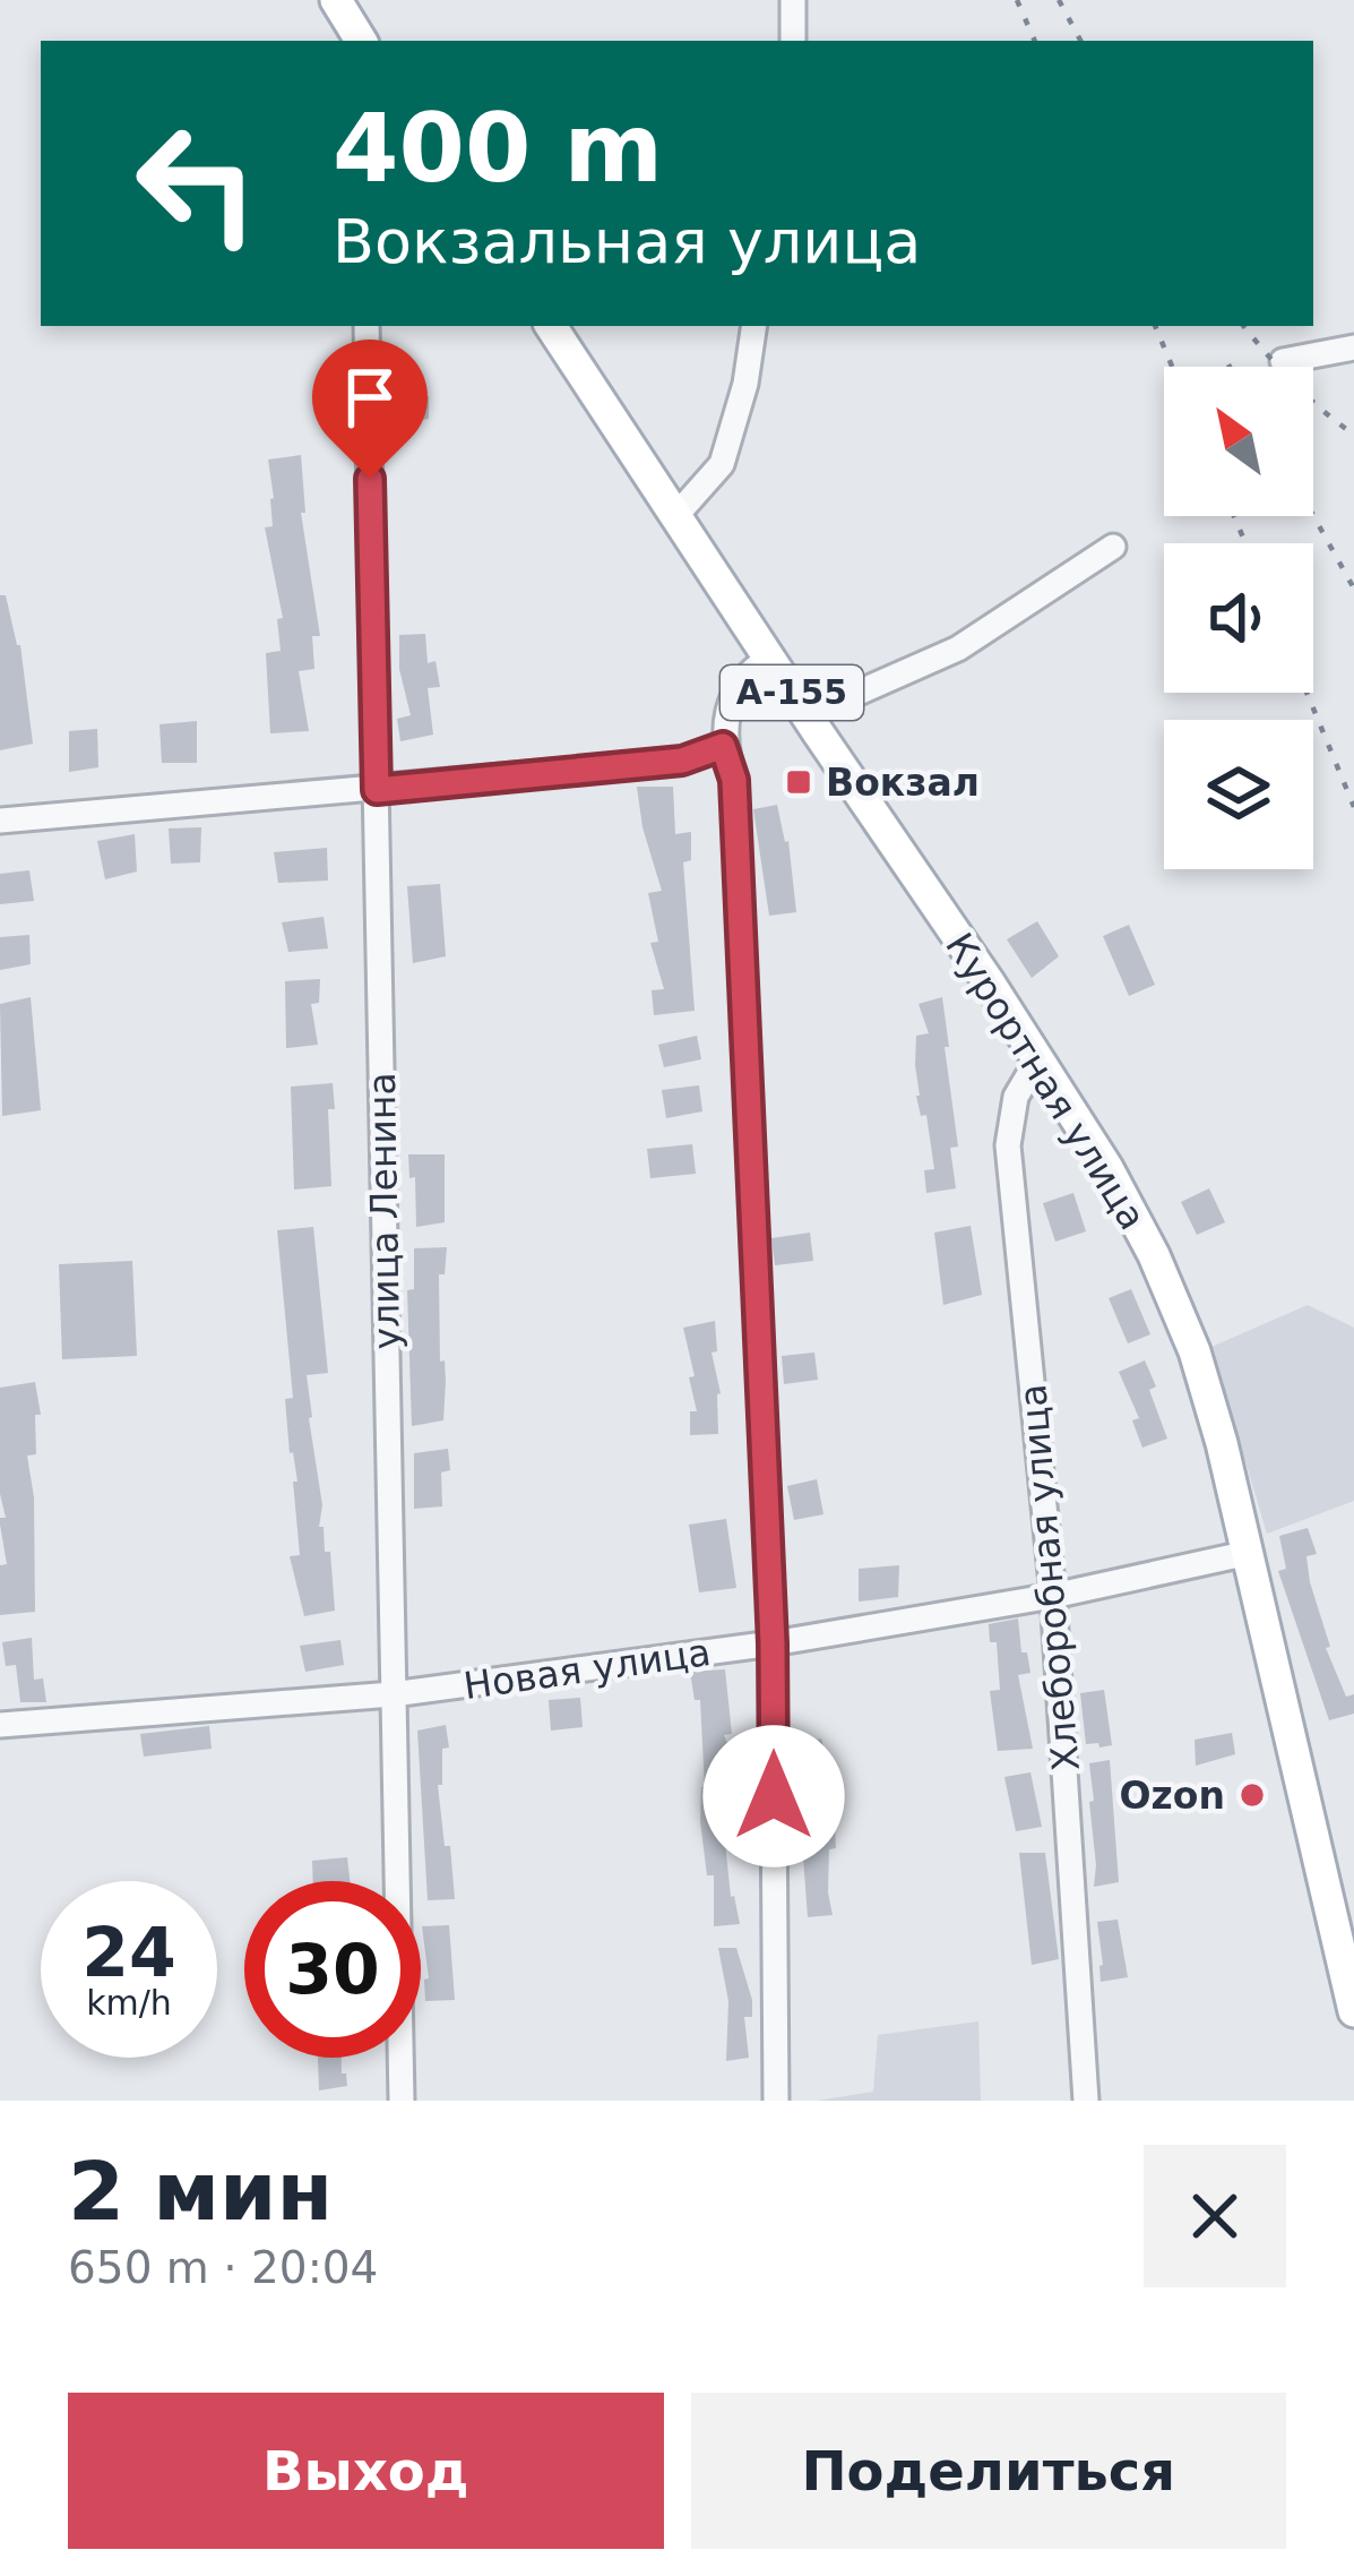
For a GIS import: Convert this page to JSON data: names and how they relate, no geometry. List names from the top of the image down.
{
  "streets": {
    "main road": ["А-155", "Курортная улица"],
    "street": ["улица Ленина", "Хлеборобная улица", "Новая улица"]
  },
  "crossings": [
    ["Курортная улица", "Хлеборобная улица"],
    ["Курортная улица", "Новая улица"],
    ["улица Ленина", "Новая улица"],
    ["Хлеборобная улица", "Новая улица"]
  ],
  "places": {
    "transit": ["Вокзал"],
    "other": ["Ozon"]
  },
  "north": "top left",
  "page": {
    "turn": ["400 m", "Вокзальная улица"],
    "speed": "24 km/h",
    "limit": "30",
    "heading": ["2 мин", "650 m · 20:04"],
    "buttons": ["Выход", "Поделиться"]
  }
}
